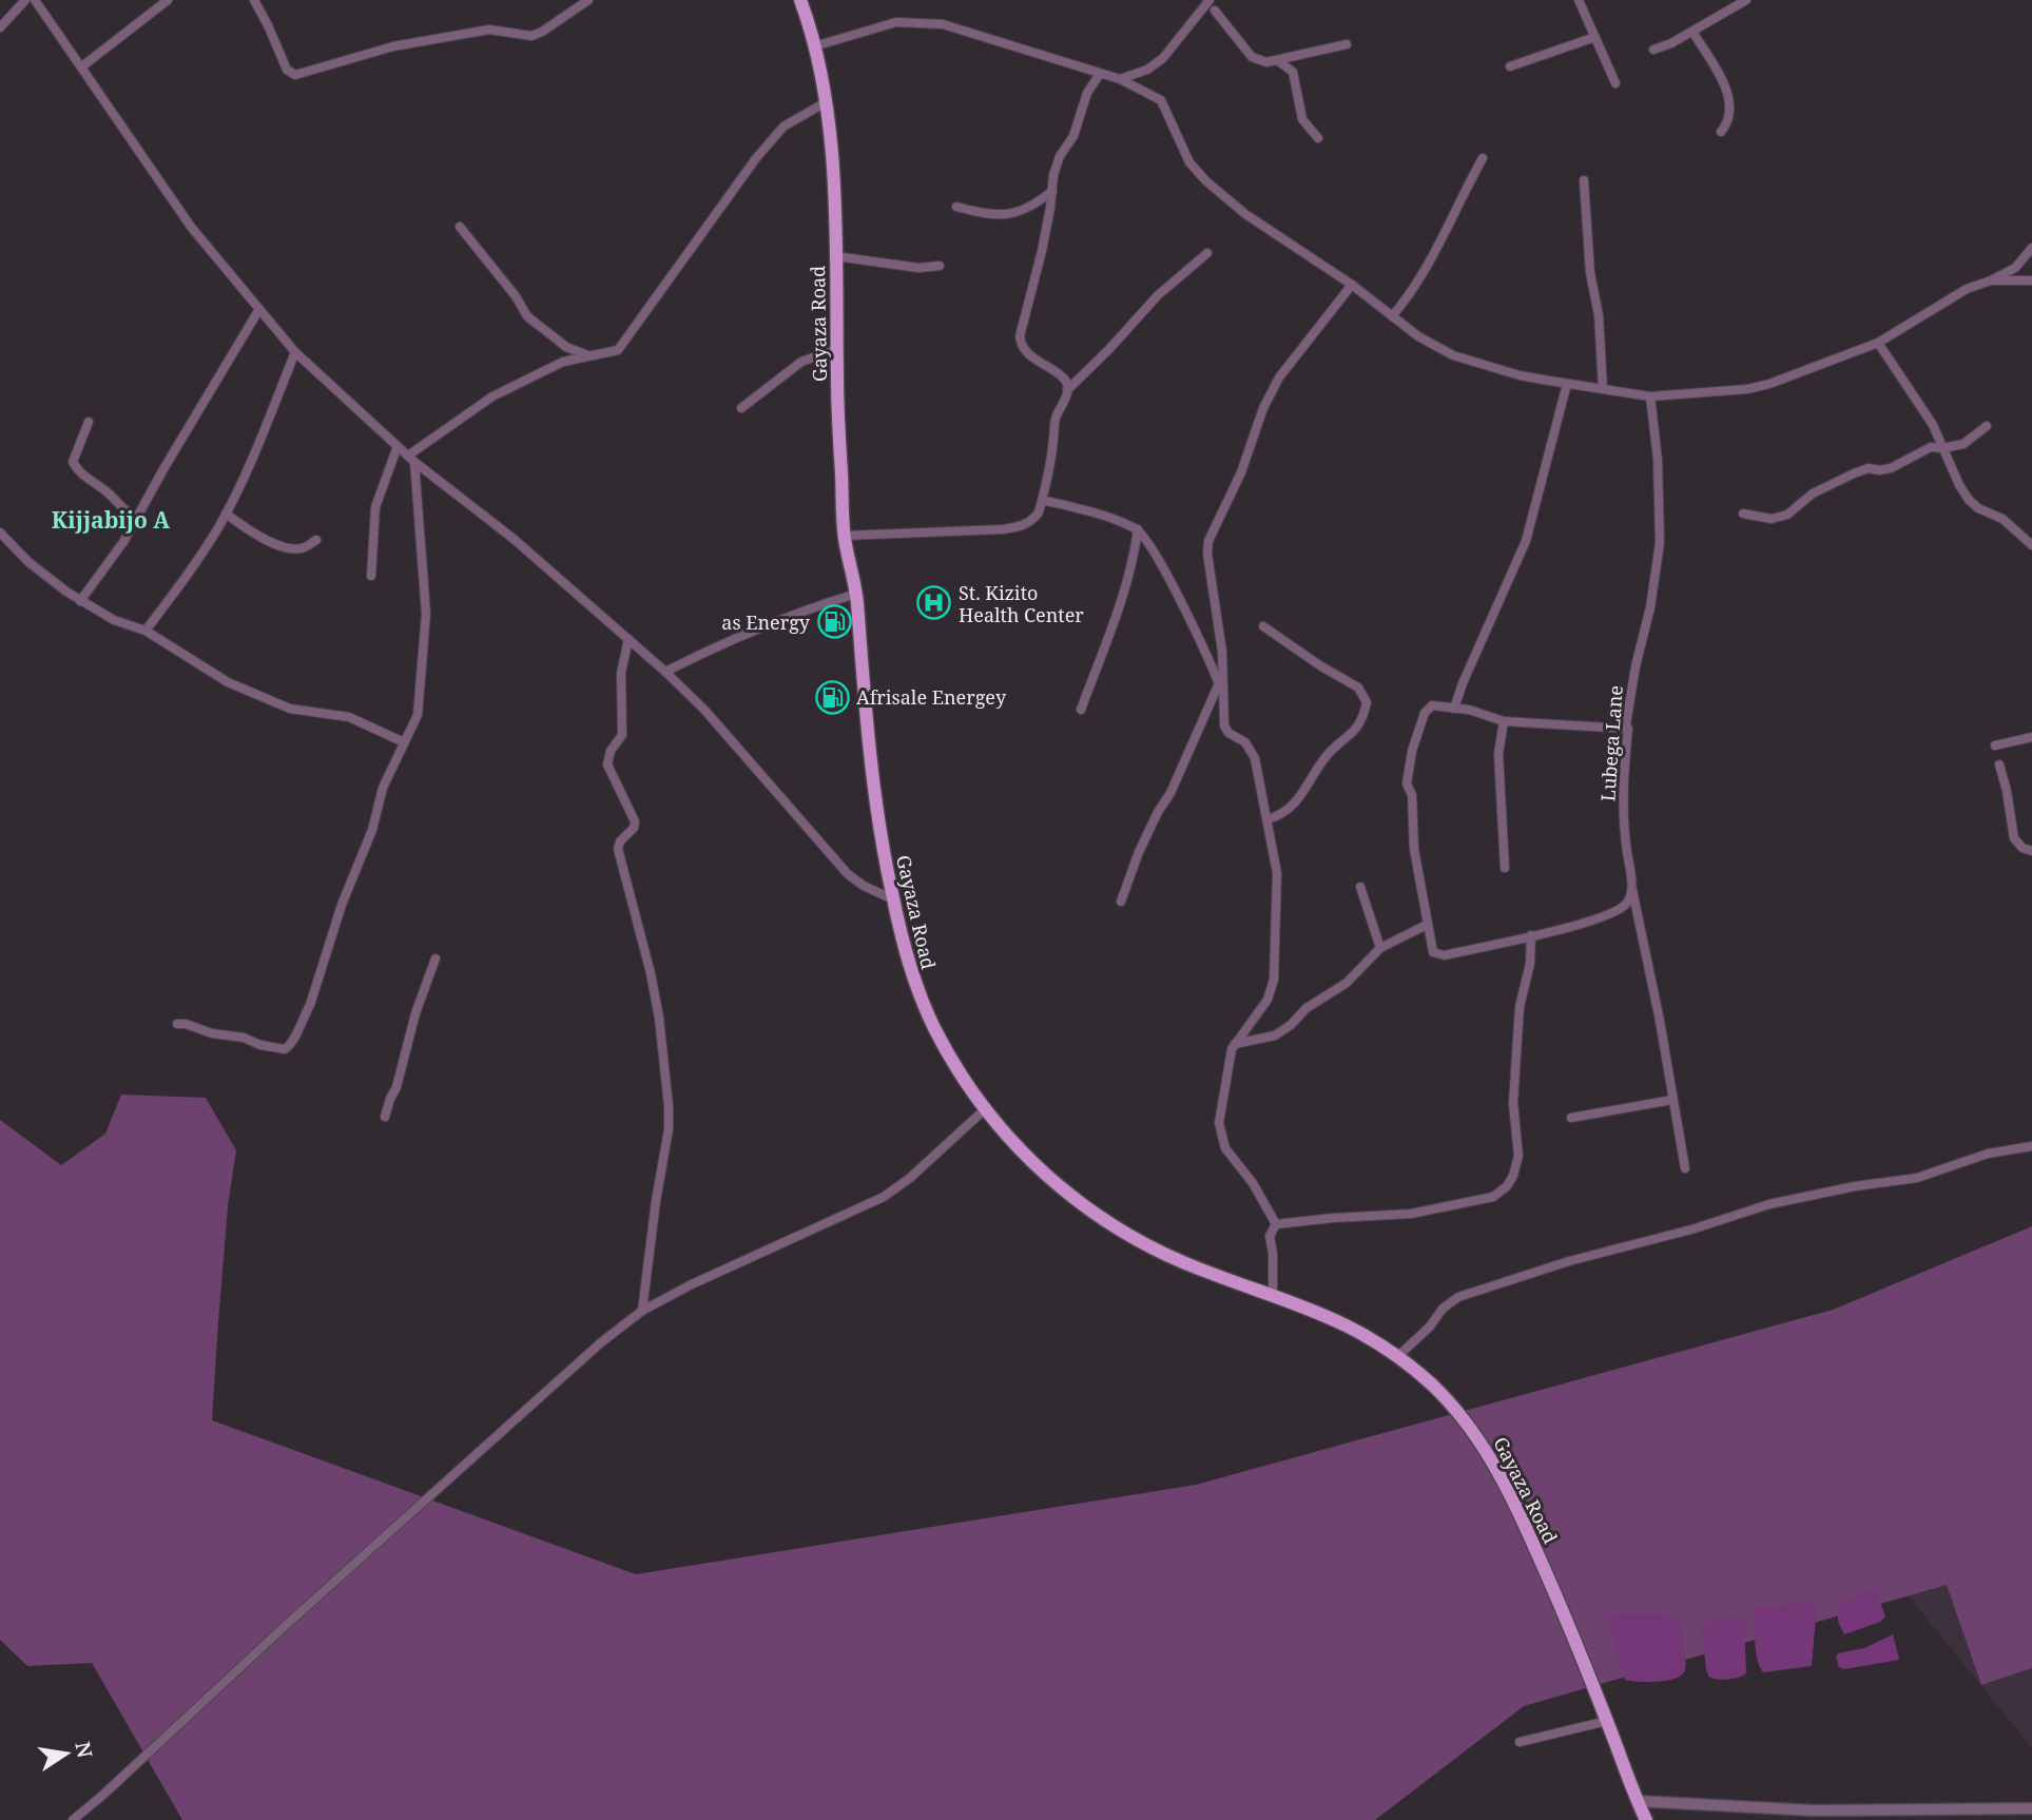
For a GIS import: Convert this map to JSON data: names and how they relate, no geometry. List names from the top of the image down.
{
  "streets": {
    "main road": ["Gayaza Road"],
    "street": ["Lubega Lane"]
  },
  "districts": ["Kijjabijo A"],
  "places": {
    "hospital": ["St. Kizito Health Center"],
    "fuel station": ["as Energy", "Afrisale Energey"]
  },
  "north": "right"
}
